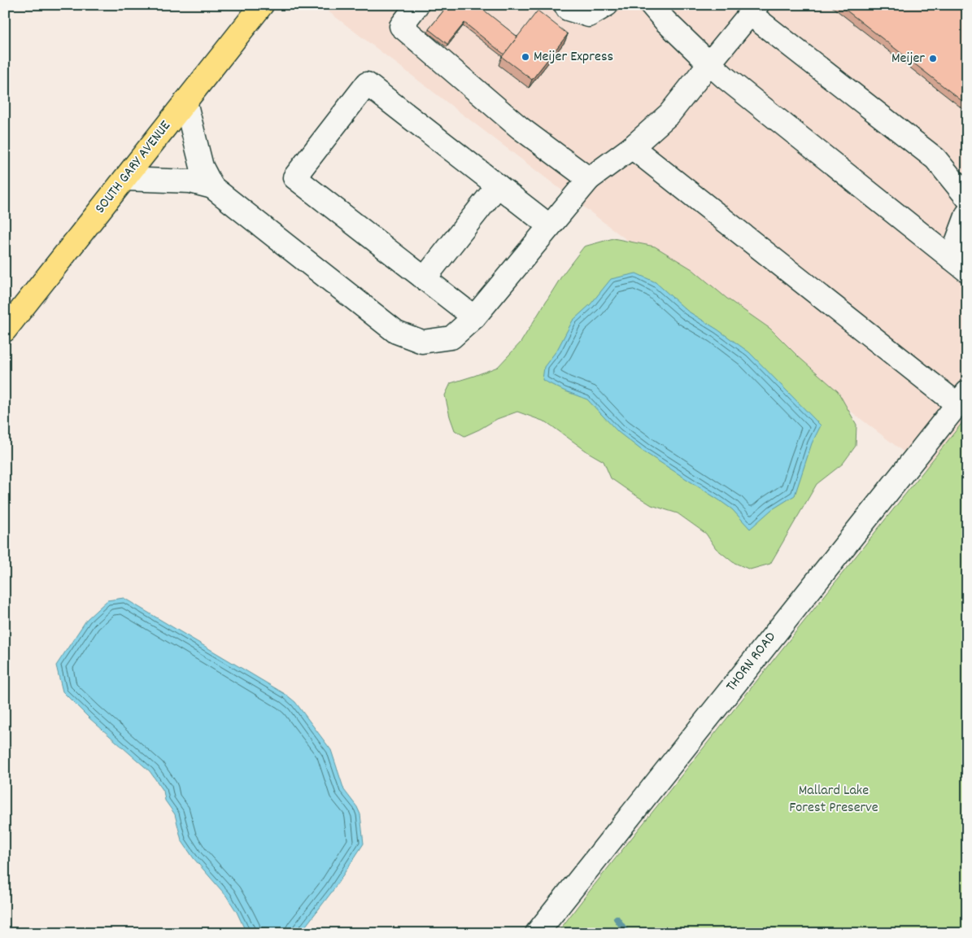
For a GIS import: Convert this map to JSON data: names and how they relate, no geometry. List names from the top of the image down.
{
  "streets": {
    "main road": ["SOUTH GARY AVENUE"],
    "street": ["THORN ROAD"]
  },
  "parks": ["Mallard Lake Forest Preserve"],
  "places": ["Meijer Express", "Meijer"]
}
